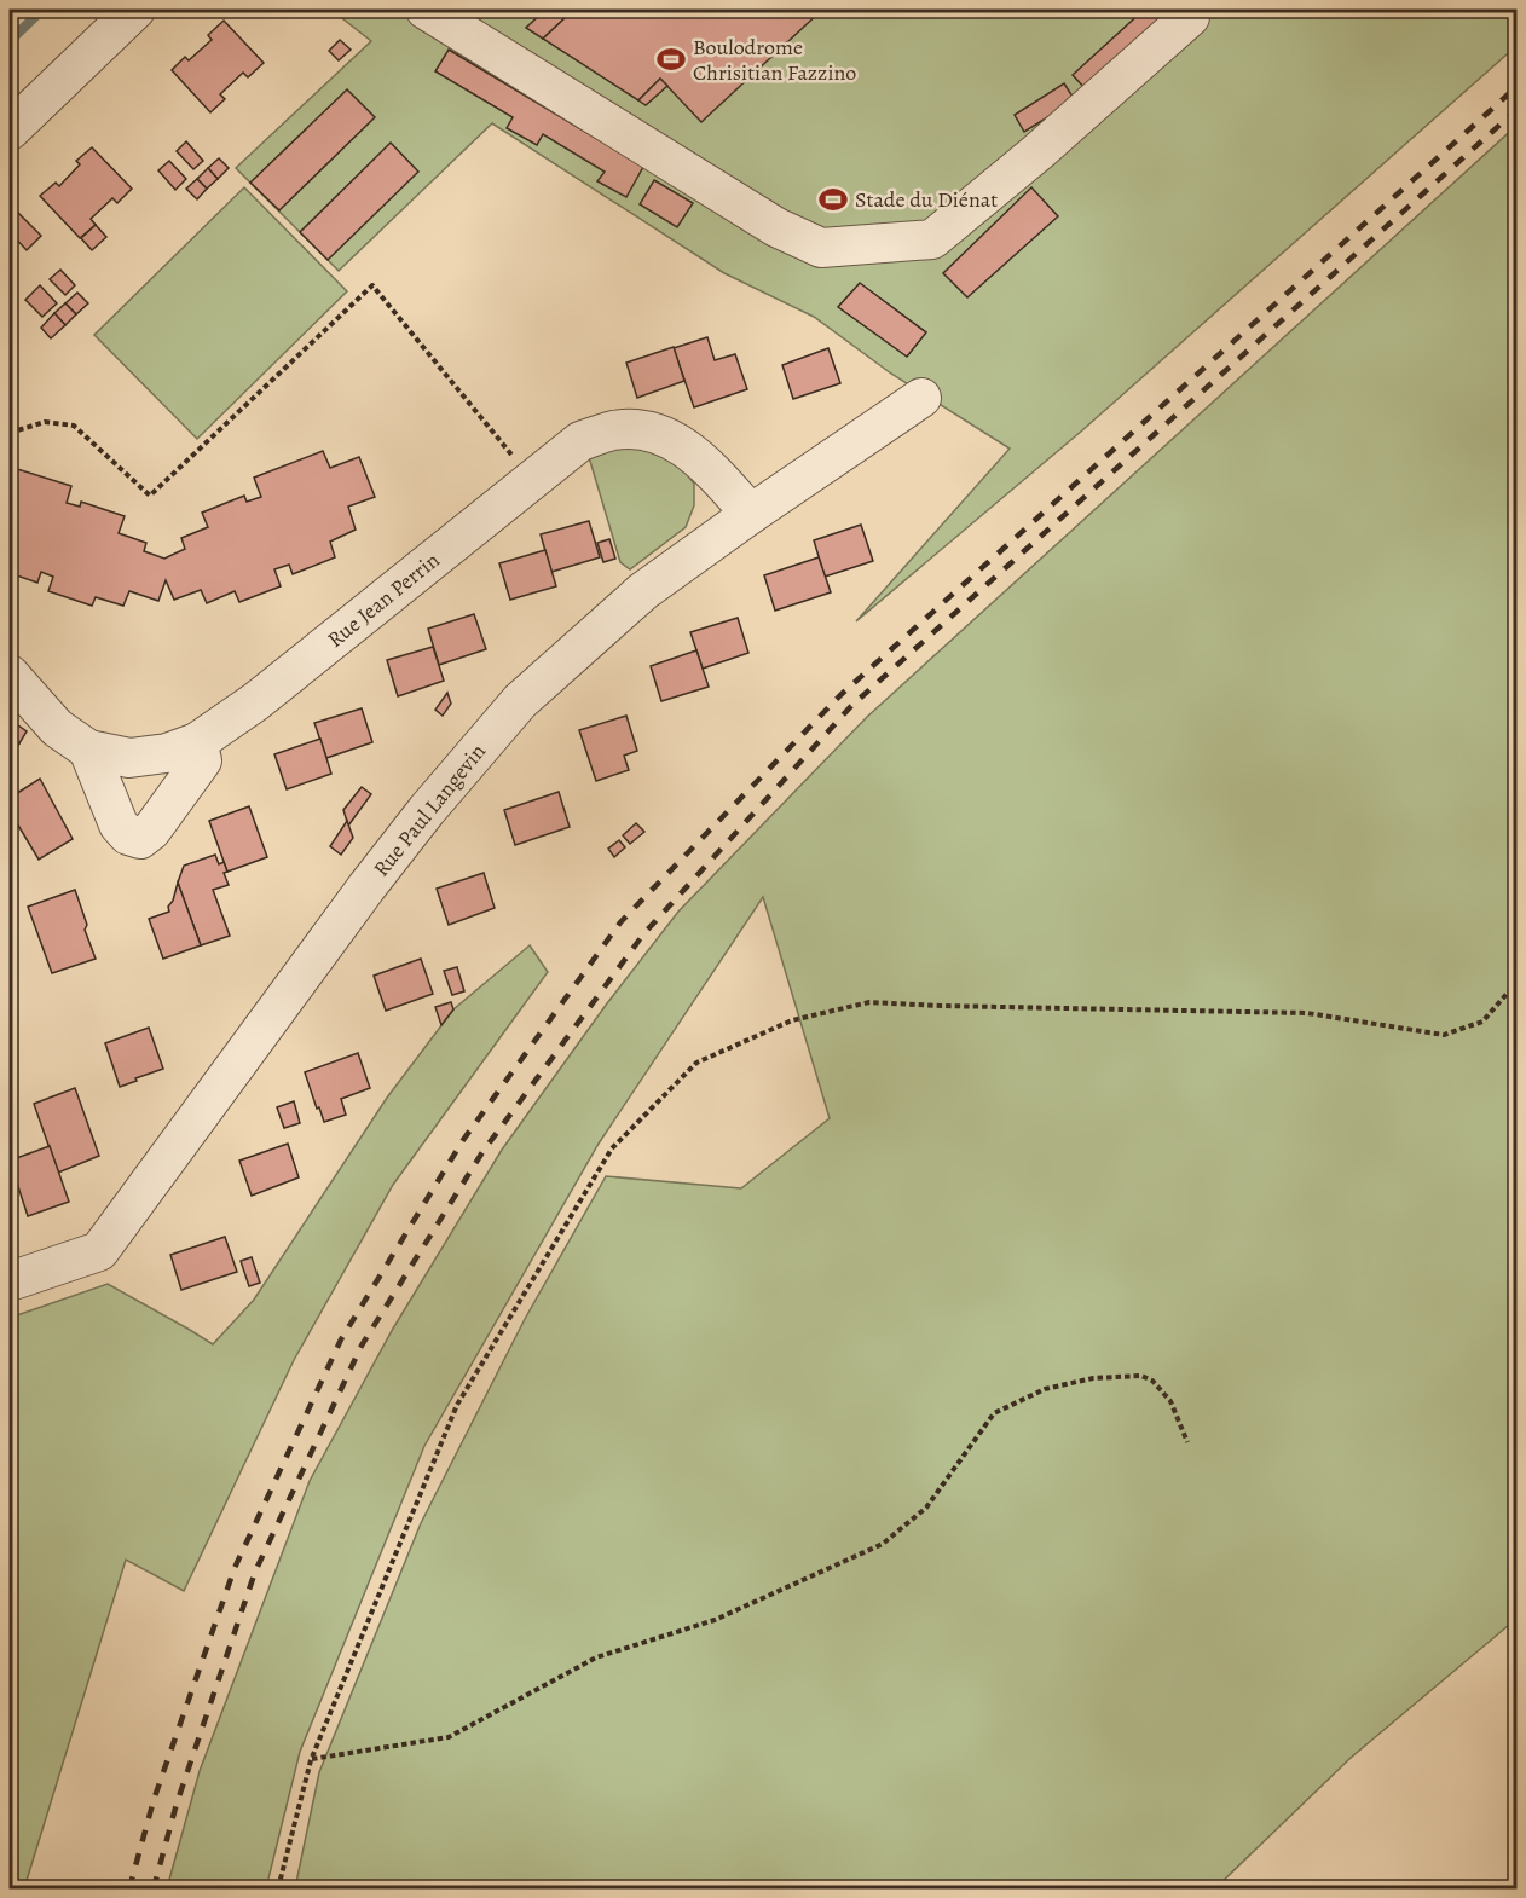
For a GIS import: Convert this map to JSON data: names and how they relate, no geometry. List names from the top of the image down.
{
  "streets": {
    "street": ["Rue Jean Perrin", "Rue Paul Langevin"]
  },
  "crossings": [
    ["Rue Jean Perrin", "Rue Paul Langevin"]
  ],
  "places": {
    "sports": ["Boulodrome Chrisitian Fazzino", "Stade du Diénat"]
  }
}
